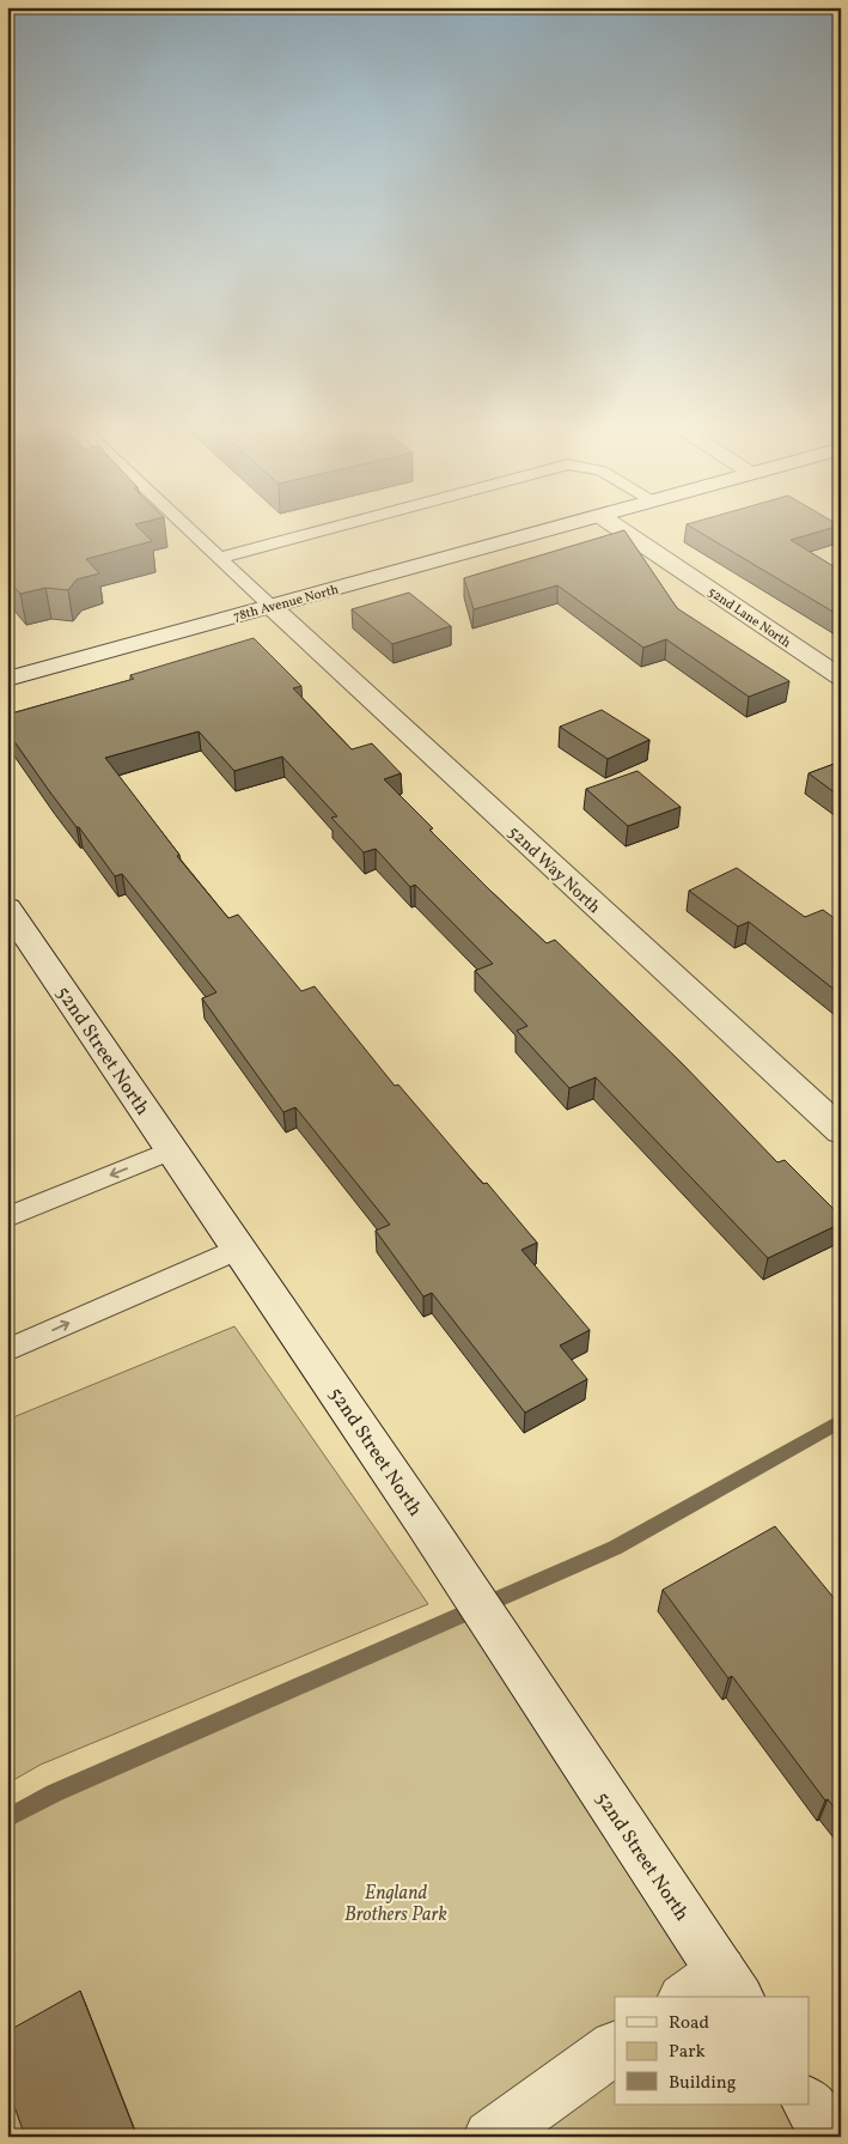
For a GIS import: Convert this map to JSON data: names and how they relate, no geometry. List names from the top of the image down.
{
  "streets": {
    "street": [
      "78th Avenue North",
      "52nd Lane North",
      "52nd Way North",
      "52nd Street North"
    ]
  },
  "crossings": [
    ["78th Avenue North", "52nd Way North"]
  ],
  "parks": ["England Brothers Park"],
  "legend": ["Road", "Park", "Building"]
}
